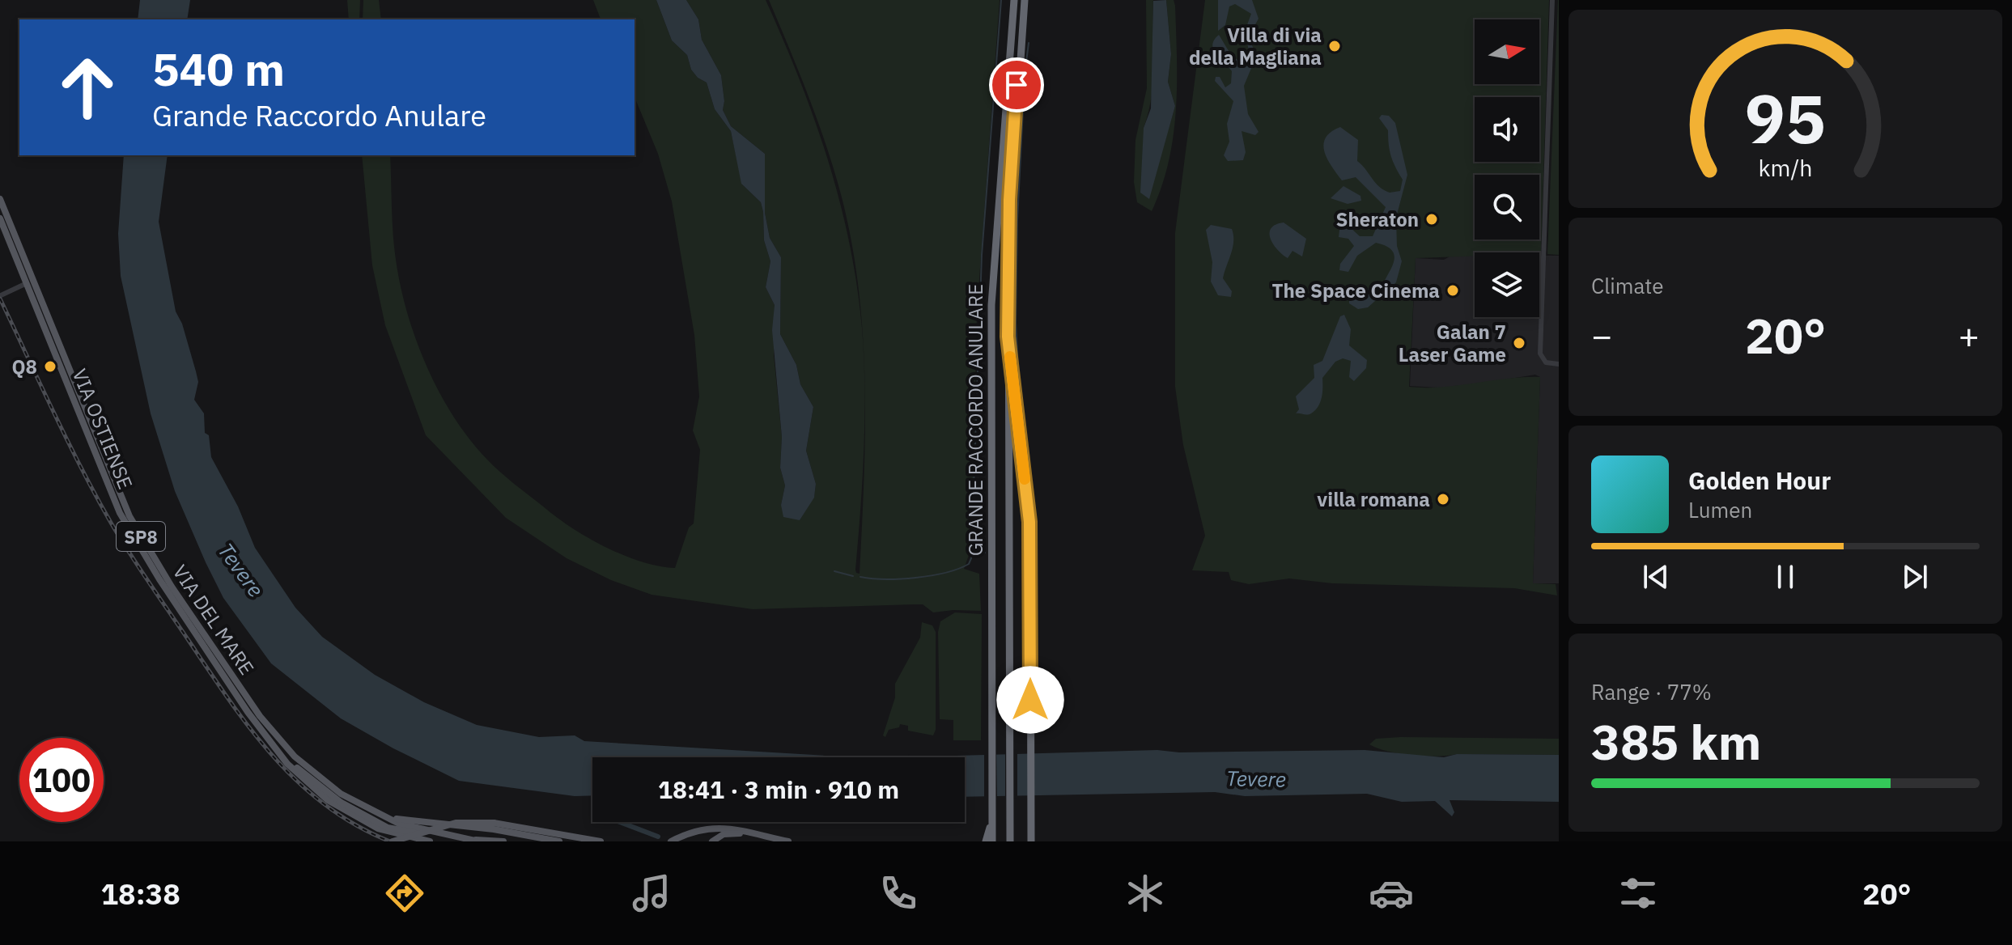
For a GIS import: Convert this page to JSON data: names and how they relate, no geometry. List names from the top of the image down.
{
  "streets": {
    "highway": ["GRANDE RACCORDO ANULARE"],
    "main road": ["VIA OSTIENSE", "SP8", "VIA DEL MARE"]
  },
  "water": ["Tevere"],
  "places": [
    "Villa di via della Magliana",
    "Sheraton",
    "The Space Cinema",
    "Galan 7 Laser Game",
    "Q8",
    "villa romana"
  ],
  "north": "right",
  "page": {
    "turn": ["540 m", "Grande Raccordo Anulare"],
    "tile": [
      "Climate",
      ["Range · 77%", "385 km"]
    ],
    "heat": ["−", "20°", "+"],
    "song": ["Golden Hour", "Lumen"],
    "limit": "100",
    "trip": "18:41 · 3 min · 910 m",
    "tabs": ["18:38", "20°"],
    "gauge": ["95", "km/h"]
  }
}
